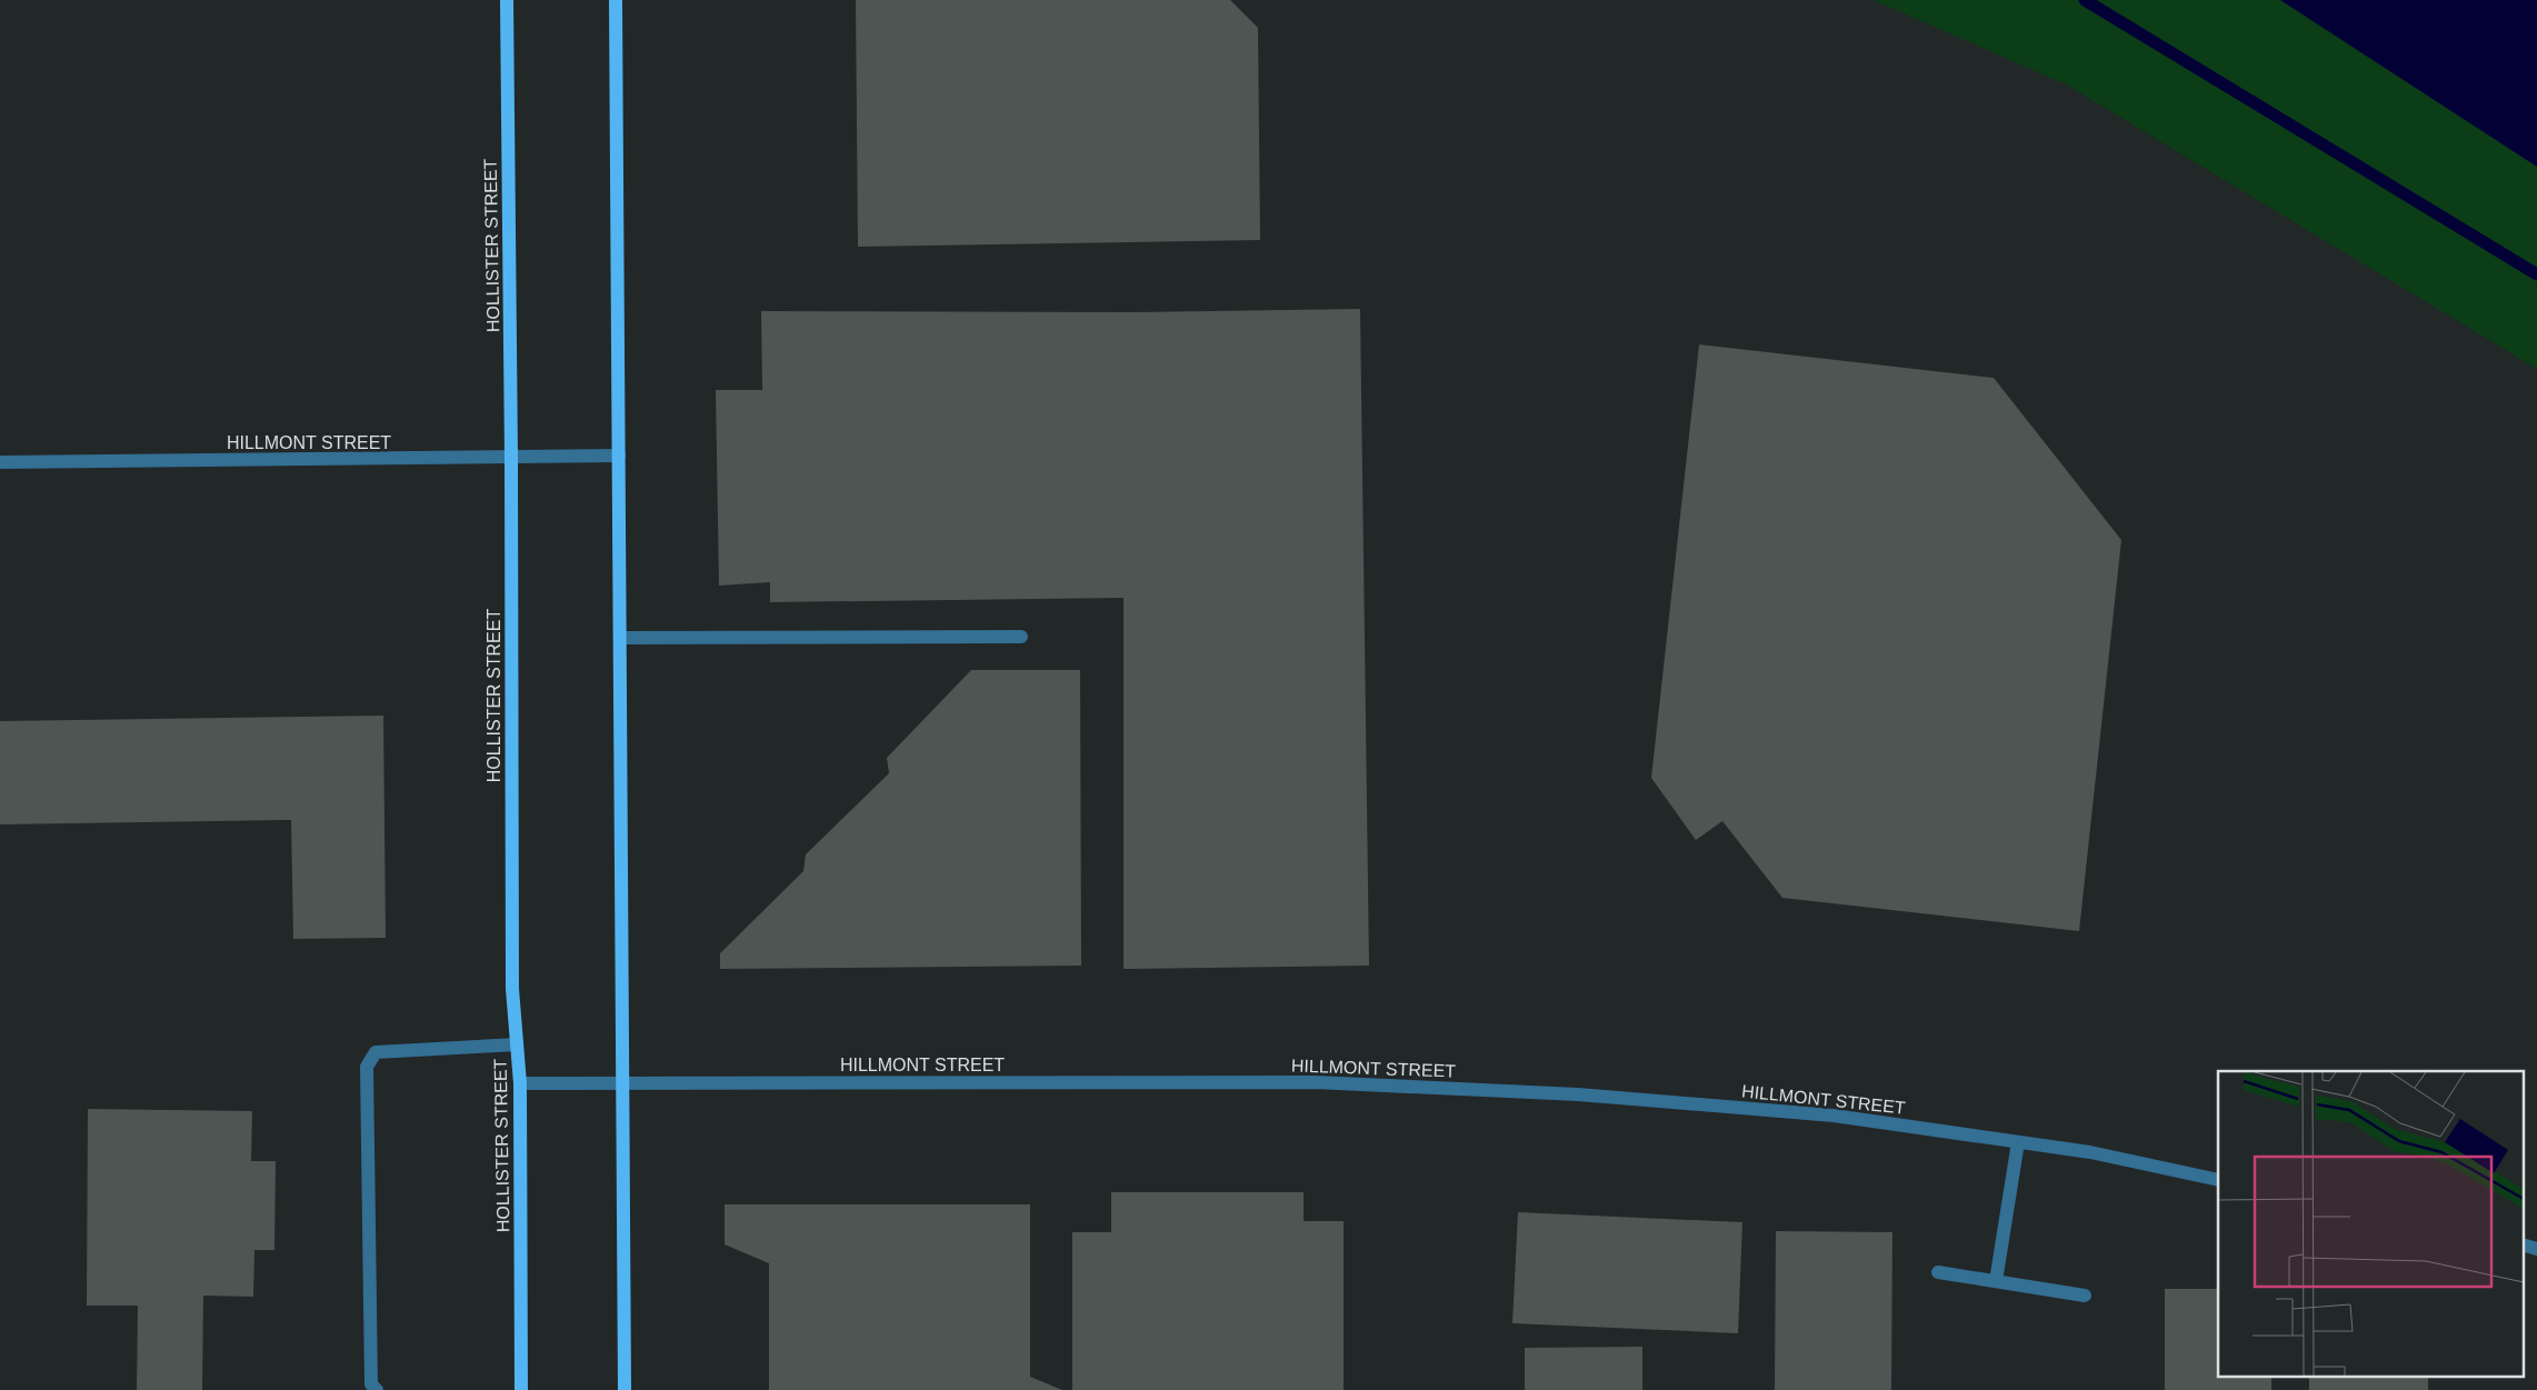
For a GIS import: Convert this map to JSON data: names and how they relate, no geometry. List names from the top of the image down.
{
  "streets": {
    "main road": ["HOLLISTER STREET"],
    "street": ["HILLMONT STREET"]
  },
  "crossings": [
    ["HOLLISTER STREET", "HILLMONT STREET"]
  ]
}
